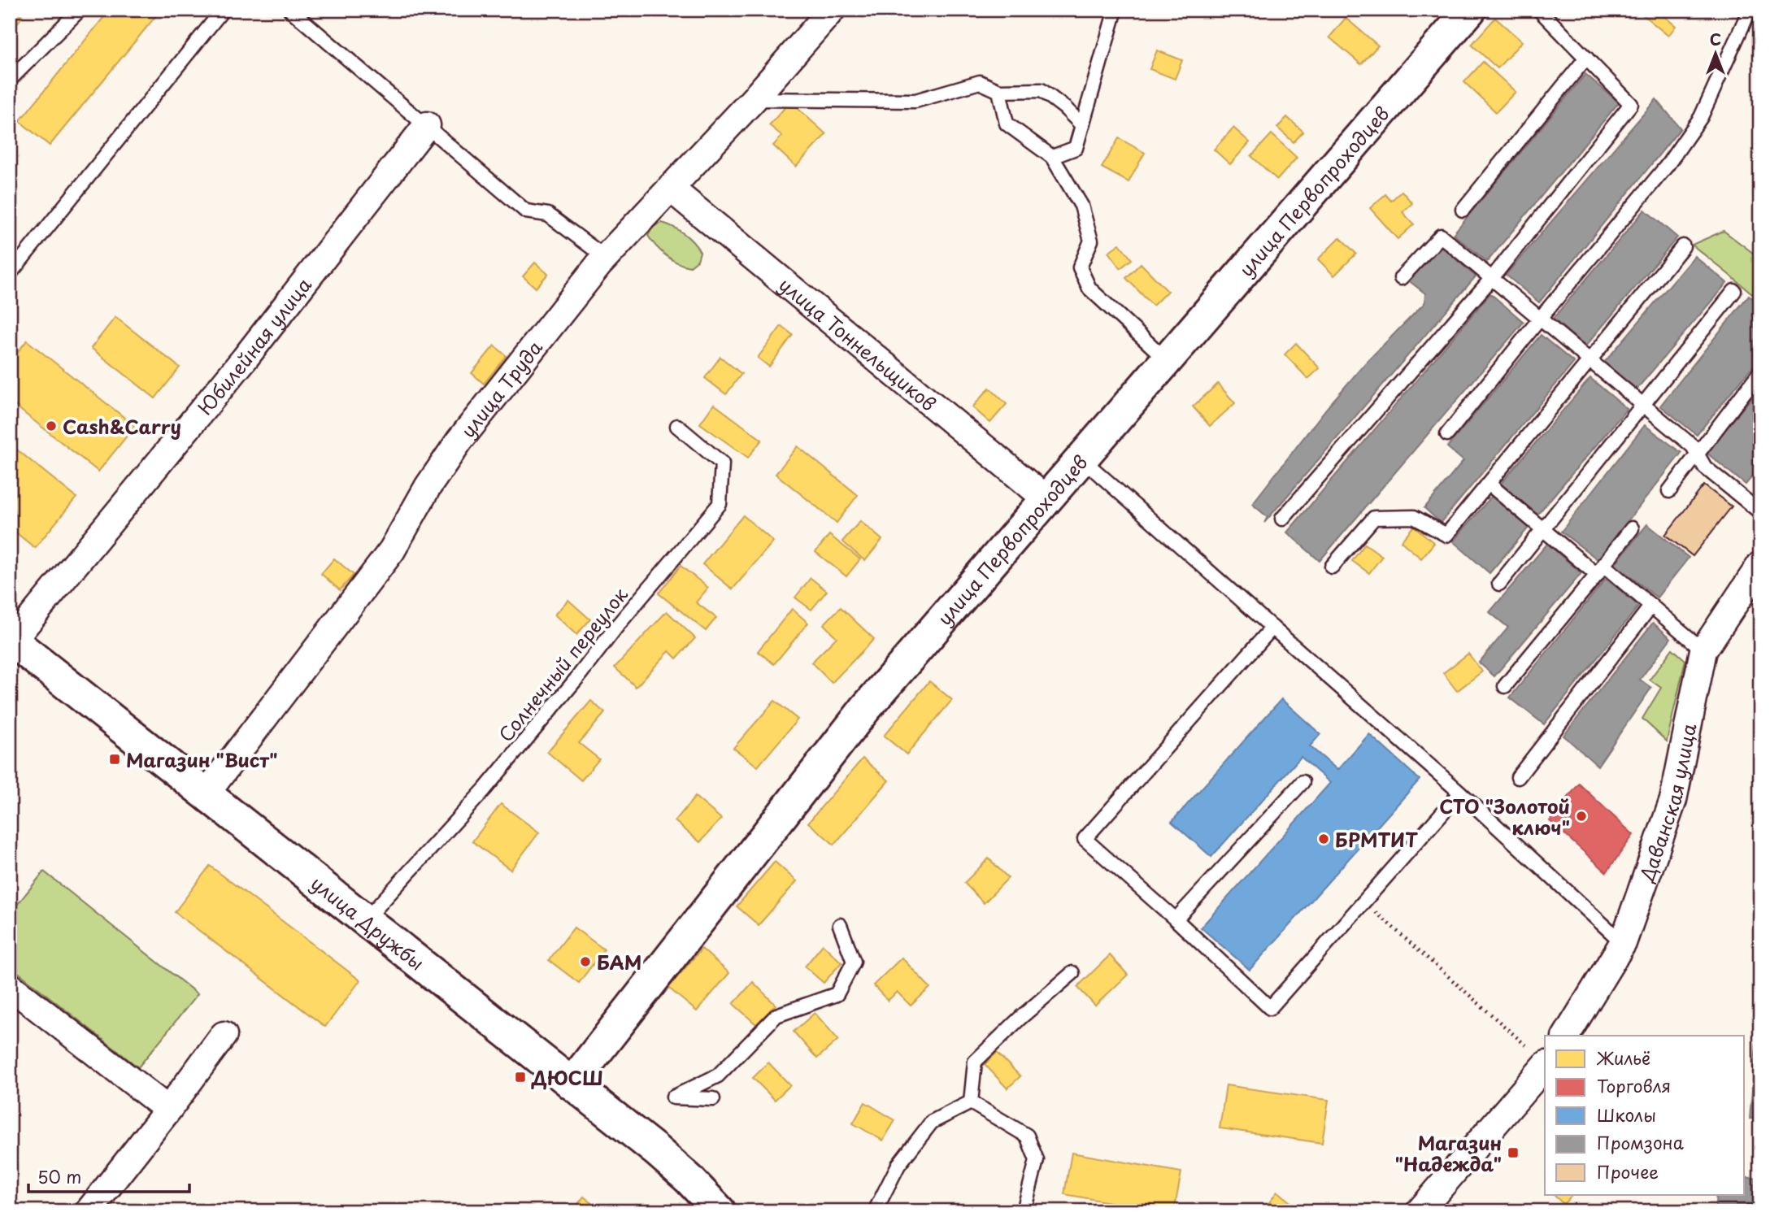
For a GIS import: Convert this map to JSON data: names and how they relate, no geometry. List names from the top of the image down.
{
  "streets": {
    "street": [
      "улица Первопроходцев",
      "улица Тоннельщиков",
      "Юбилейная улица",
      "улица Труда",
      "Даванская улица",
      "улица Дружбы"
    ],
    "lane": ["Солнечный переулок"]
  },
  "crossings": [
    ["улица Первопроходцев", "улица Тоннельщиков"],
    ["улица Первопроходцев", "улица Дружбы"],
    ["улица Тоннельщиков", "улица Труда"],
    ["Юбилейная улица", "улица Дружбы"],
    ["улица Труда", "улица Дружбы"],
    ["Солнечный переулок", "улица Дружбы"]
  ],
  "places": {
    "other": [
      "Cash&Carry",
      "СТО \"Золотой ключ\"",
      "БРМТИТ",
      "БАМ"
    ],
    "transit": ["Магазин \"Вист\"", "ДЮСШ", "Магазин \"Надежда\""]
  },
  "legend": [
    "Жильё",
    "Торговля",
    "Школы",
    "Промзона",
    "Прочее"
  ],
  "scale_bar": "50 m",
  "north": "top"
}
